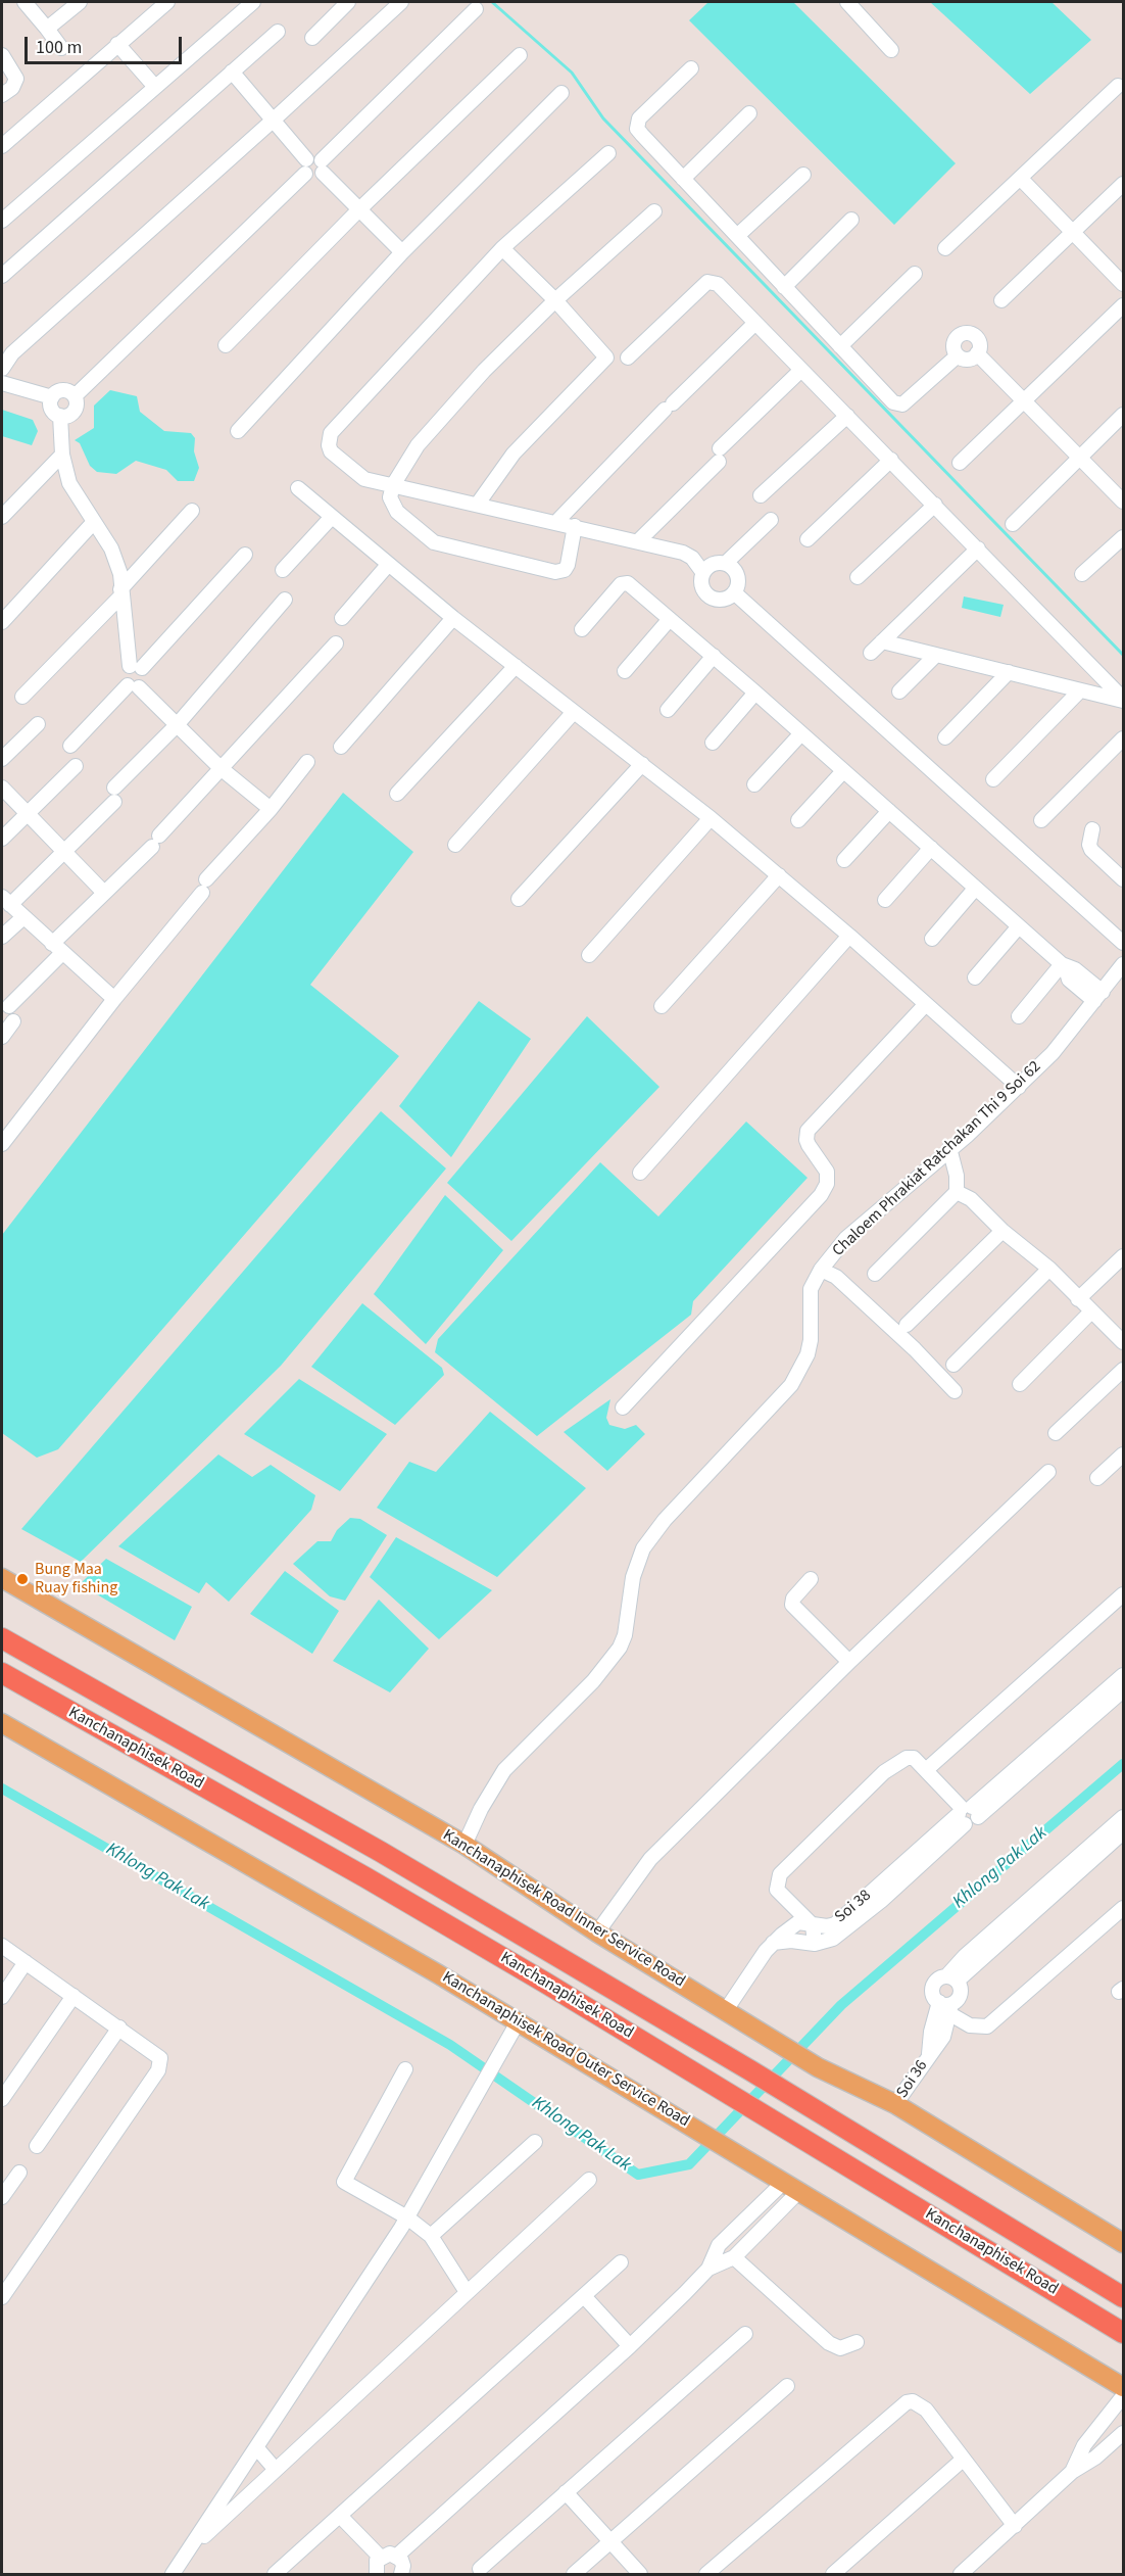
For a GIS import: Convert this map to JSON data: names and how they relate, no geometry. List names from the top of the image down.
{
  "streets": {
    "highway": ["Kanchanaphisek Road"],
    "main road": ["Kanchanaphisek Road Inner Service Road", "Kanchanaphisek Road Outer Service Road"],
    "street": ["Chaloem Phrakiat Ratchakan Thi 9 Soi 62", "Soi 38", "Soi 36"]
  },
  "crossings": [
    ["Chaloem Phrakiat Ratchakan Thi 9 Soi 62", "Kanchanaphisek Road Inner Service Road"],
    ["Soi 38", "Kanchanaphisek Road Inner Service Road"],
    ["Kanchanaphisek Road Inner Service Road", "Soi 36"]
  ],
  "water": ["Khlong Pak Lak"],
  "places": ["Bung Maa Ruay fishing"],
  "scale_bar": "100 m"
}
